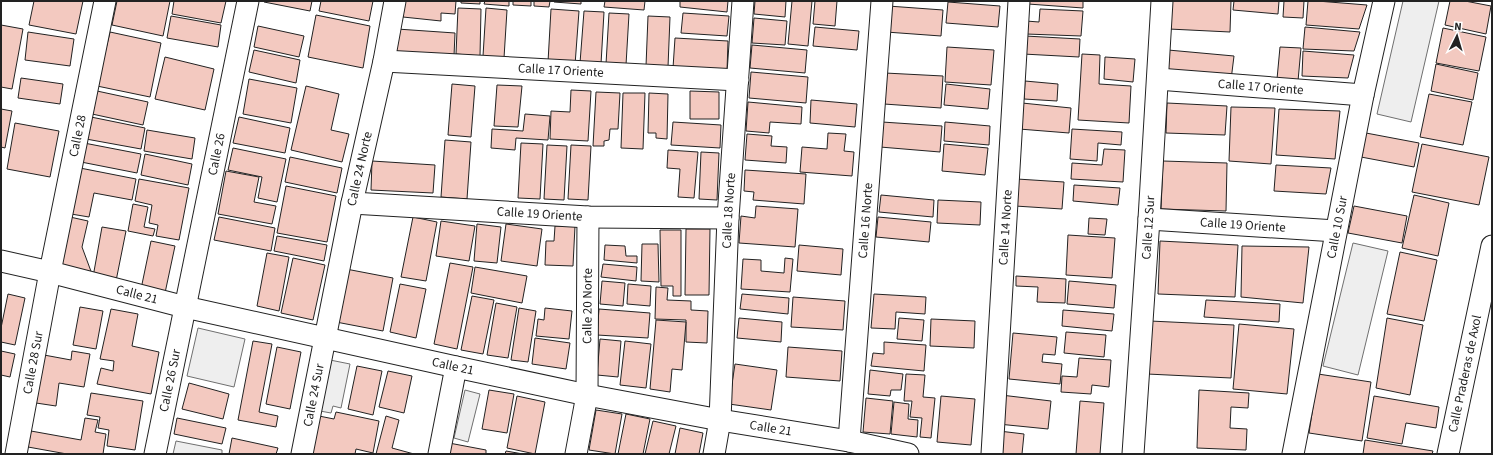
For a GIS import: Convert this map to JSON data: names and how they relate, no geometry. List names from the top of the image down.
{
  "streets": {
    "street": [
      "Calle 17 Oriente",
      "Calle 28",
      "Calle 26",
      "Calle 24 Norte",
      "Calle 18 Norte",
      "Calle 19 Oriente",
      "Calle 16 Norte",
      "Calle 10 Sur",
      "Calle 14 Norte",
      "Calle 12 Sur",
      "Calle 21",
      "Calle 20 Norte",
      "Calle 28 Sur",
      "Calle Praderas de Axol",
      "Calle 26 Sur",
      "Calle 24 Sur"
    ]
  },
  "crossings": [
    ["Calle 17 Oriente", "Calle 24 Norte"],
    ["Calle 17 Oriente", "Calle 18 Norte"],
    ["Calle 17 Oriente", "Calle 10 Sur"],
    ["Calle 17 Oriente", "Calle 12 Sur"],
    ["Calle 28", "Calle 21"],
    ["Calle 28", "Calle 28 Sur"],
    ["Calle 26", "Calle 21"],
    ["Calle 26", "Calle 26 Sur"],
    ["Calle 24 Norte", "Calle 19 Oriente"],
    ["Calle 24 Norte", "Calle 21"],
    ["Calle 24 Norte", "Calle 24 Sur"],
    ["Calle 18 Norte", "Calle 19 Oriente"],
    ["Calle 18 Norte", "Calle 21"],
    ["Calle 19 Oriente", "Calle 10 Sur"],
    ["Calle 19 Oriente", "Calle 12 Sur"],
    ["Calle 19 Oriente", "Calle 20 Norte"],
    ["Calle 16 Norte", "Calle 21"],
    ["Calle 21", "Calle 20 Norte"],
    ["Calle 21", "Calle 28 Sur"],
    ["Calle 21", "Calle 26 Sur"],
    ["Calle 21", "Calle 24 Sur"]
  ],
  "north": "top"
}
